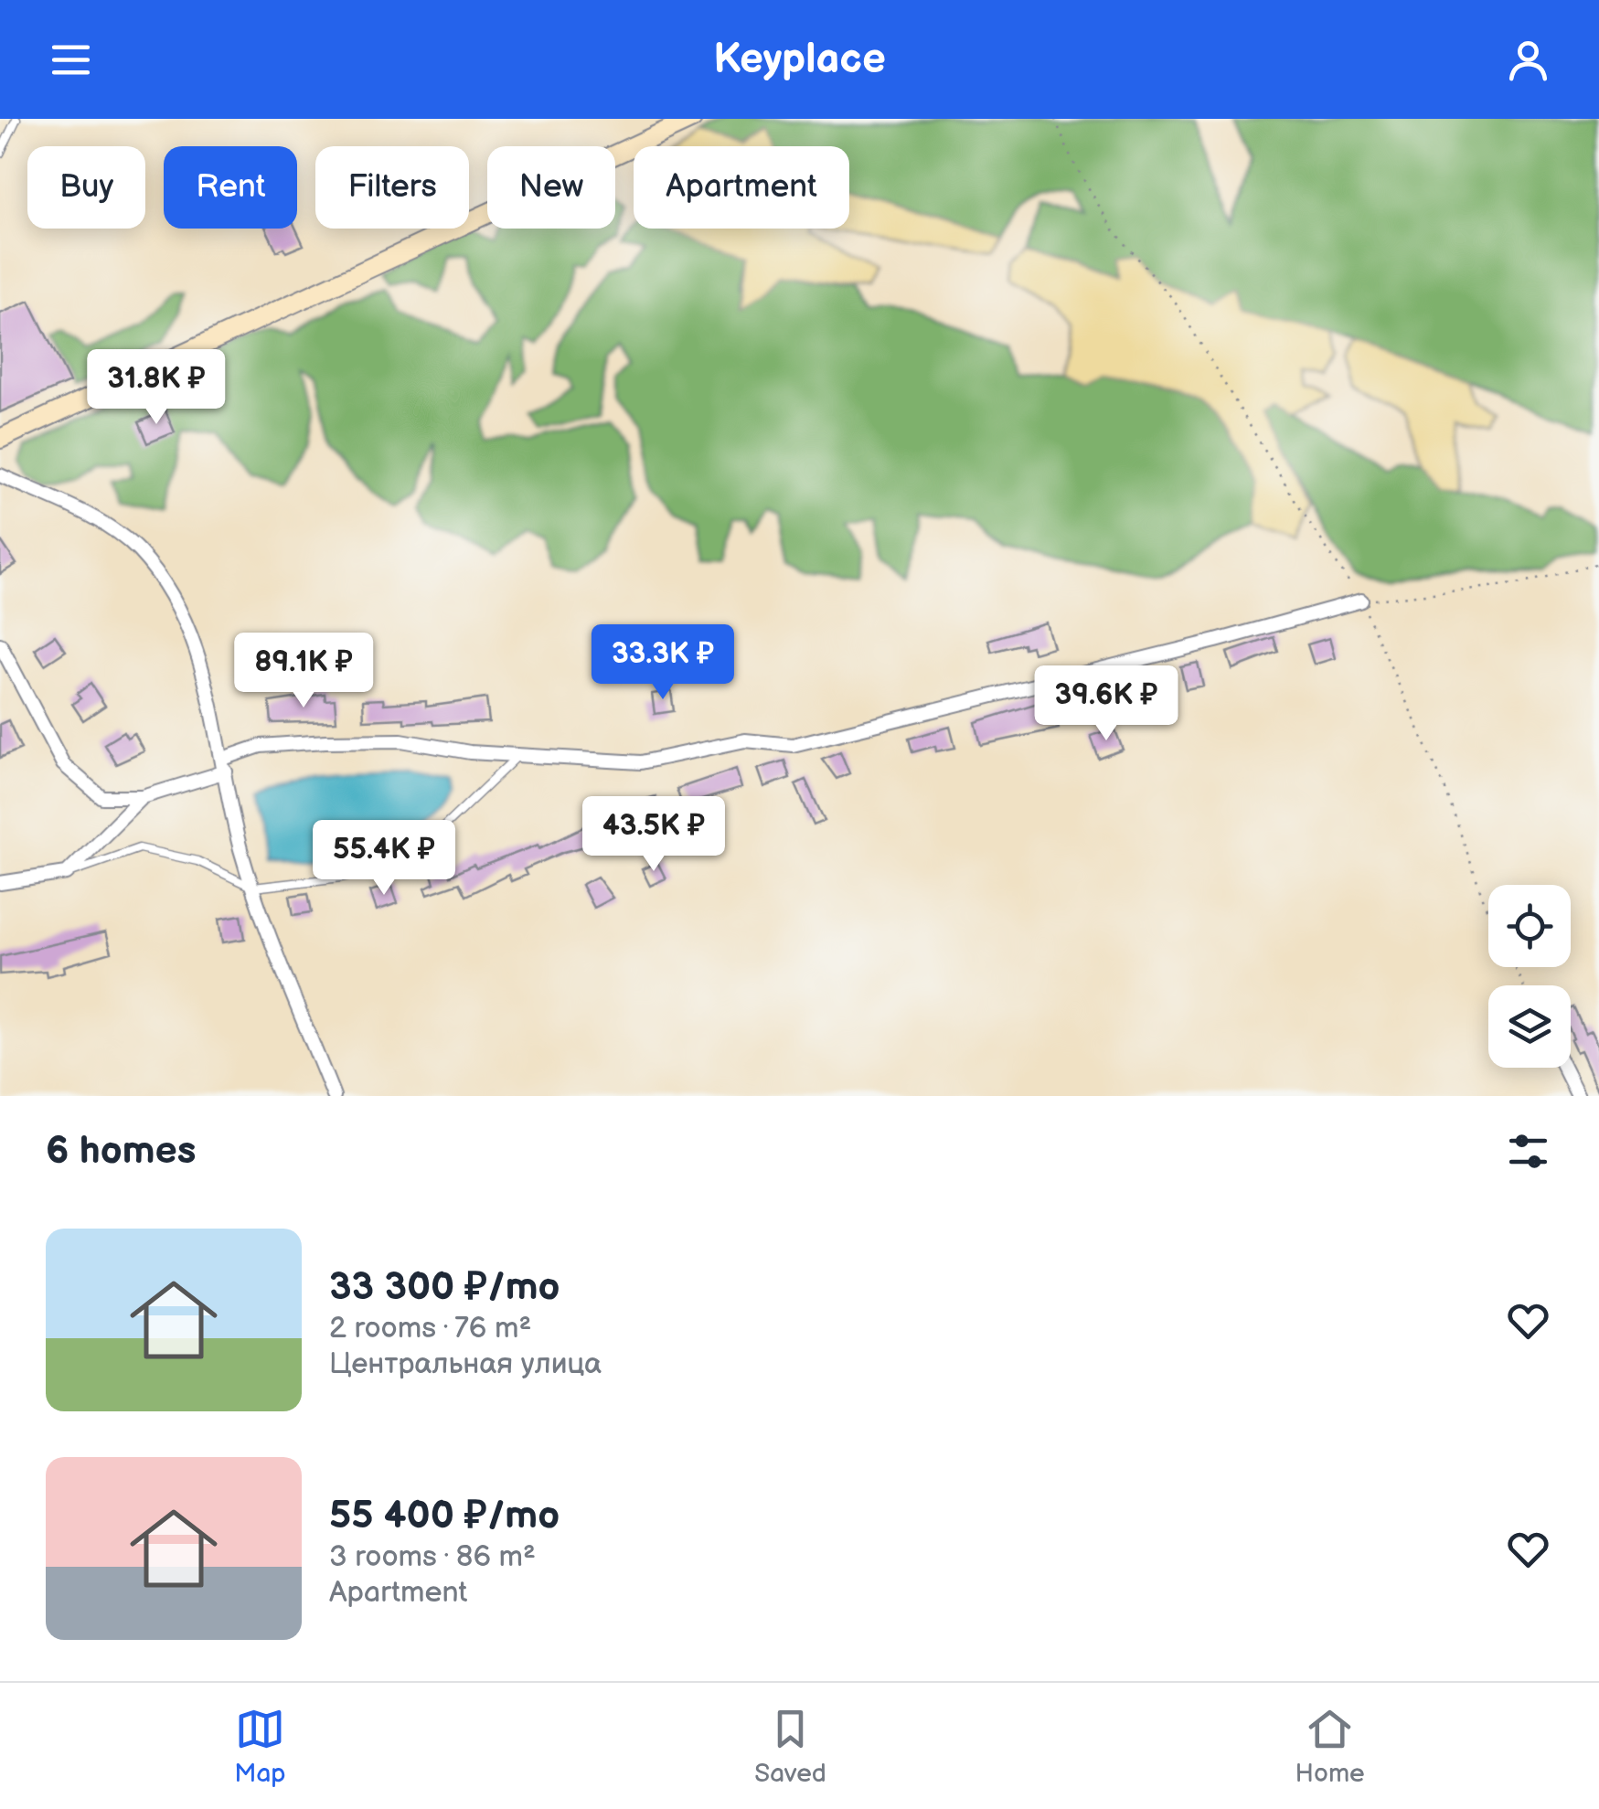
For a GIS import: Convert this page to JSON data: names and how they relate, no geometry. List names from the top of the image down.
{
  "page": {
    "header": "Keyplace",
    "chip": [
      "Buy",
      "Rent",
      "Filters",
      "New",
      "Apartment"
    ],
    "price": [
      "31.8K ₽",
      "33.3K ₽",
      "89.1K ₽",
      "39.6K ₽",
      "43.5K ₽",
      "55.4K ₽"
    ],
    "heading": "6 homes",
    "list": [
      {
        "name": "33 300 ₽/mo",
        "note": "2 rooms · 76 m² · Центральная улица"
      },
      {
        "name": "55 400 ₽/mo",
        "note": "3 rooms · 86 m² · Apartment"
      }
    ],
    "tabs": ["Map", "Saved", "Home"]
  }
}
